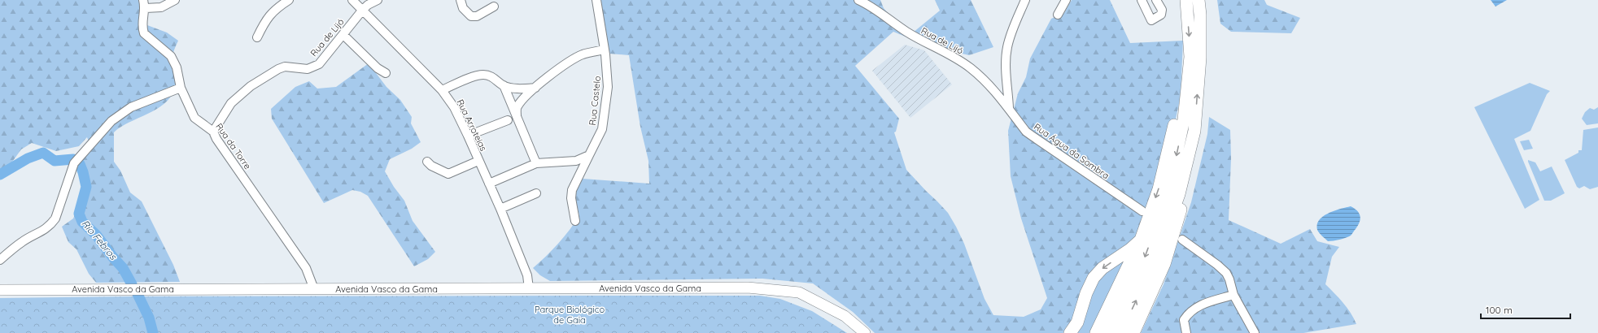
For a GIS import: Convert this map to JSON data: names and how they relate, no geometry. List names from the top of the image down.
{
  "streets": {
    "main road": ["Avenida Vasco da Gama"],
    "street": [
      "Rua de Lijó",
      "Rua Castelo",
      "Rua Arroteias",
      "Rua da Torre",
      "Rua Água da Sombra"
    ]
  },
  "crossings": [
    ["Rua de Lijó", "Rua Arroteias"],
    ["Rua de Lijó", "Rua da Torre"],
    ["Rua de Lijó", "Rua Água da Sombra"],
    ["Rua Arroteias", "Avenida Vasco da Gama"],
    ["Rua da Torre", "Avenida Vasco da Gama"]
  ],
  "water": ["Rio Febros"],
  "parks": ["Parque Biológico de Gaia"],
  "scale_bar": "100 m"
}
